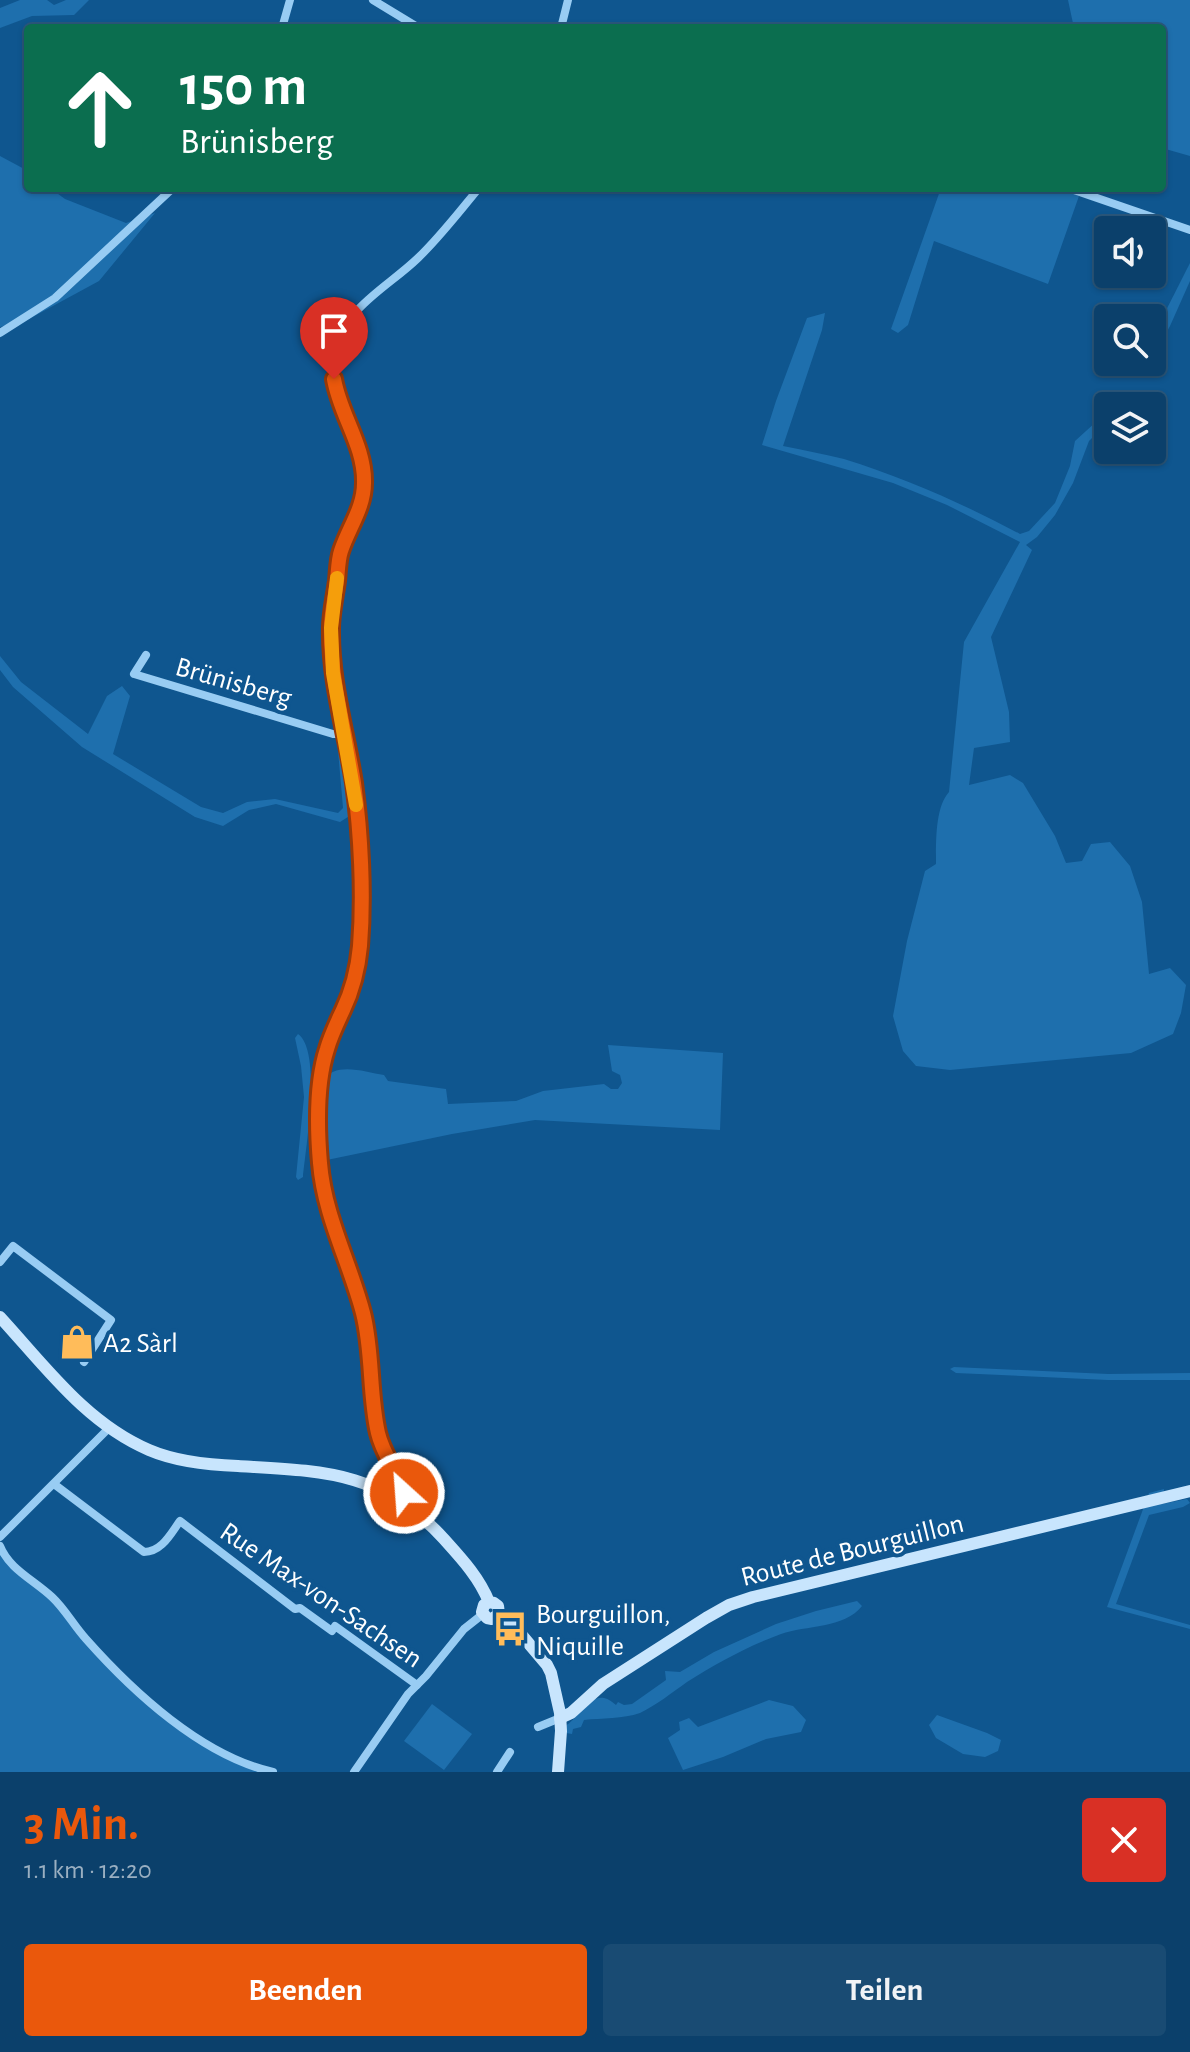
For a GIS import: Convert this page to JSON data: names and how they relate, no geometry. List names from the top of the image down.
{
  "streets": {
    "main road": ["Route de Bourguillon"],
    "street": ["Brünisberg", "Rue Max-von-Sachsen"]
  },
  "places": {
    "shop": ["A2 Sàrl"],
    "bus stop": ["Bourguillon, Niquille"]
  },
  "page": {
    "turn": ["150 m", "Brünisberg"],
    "heading": ["3 Min.", "1.1 km · 12:20"],
    "buttons": ["Beenden", "Teilen"]
  }
}
